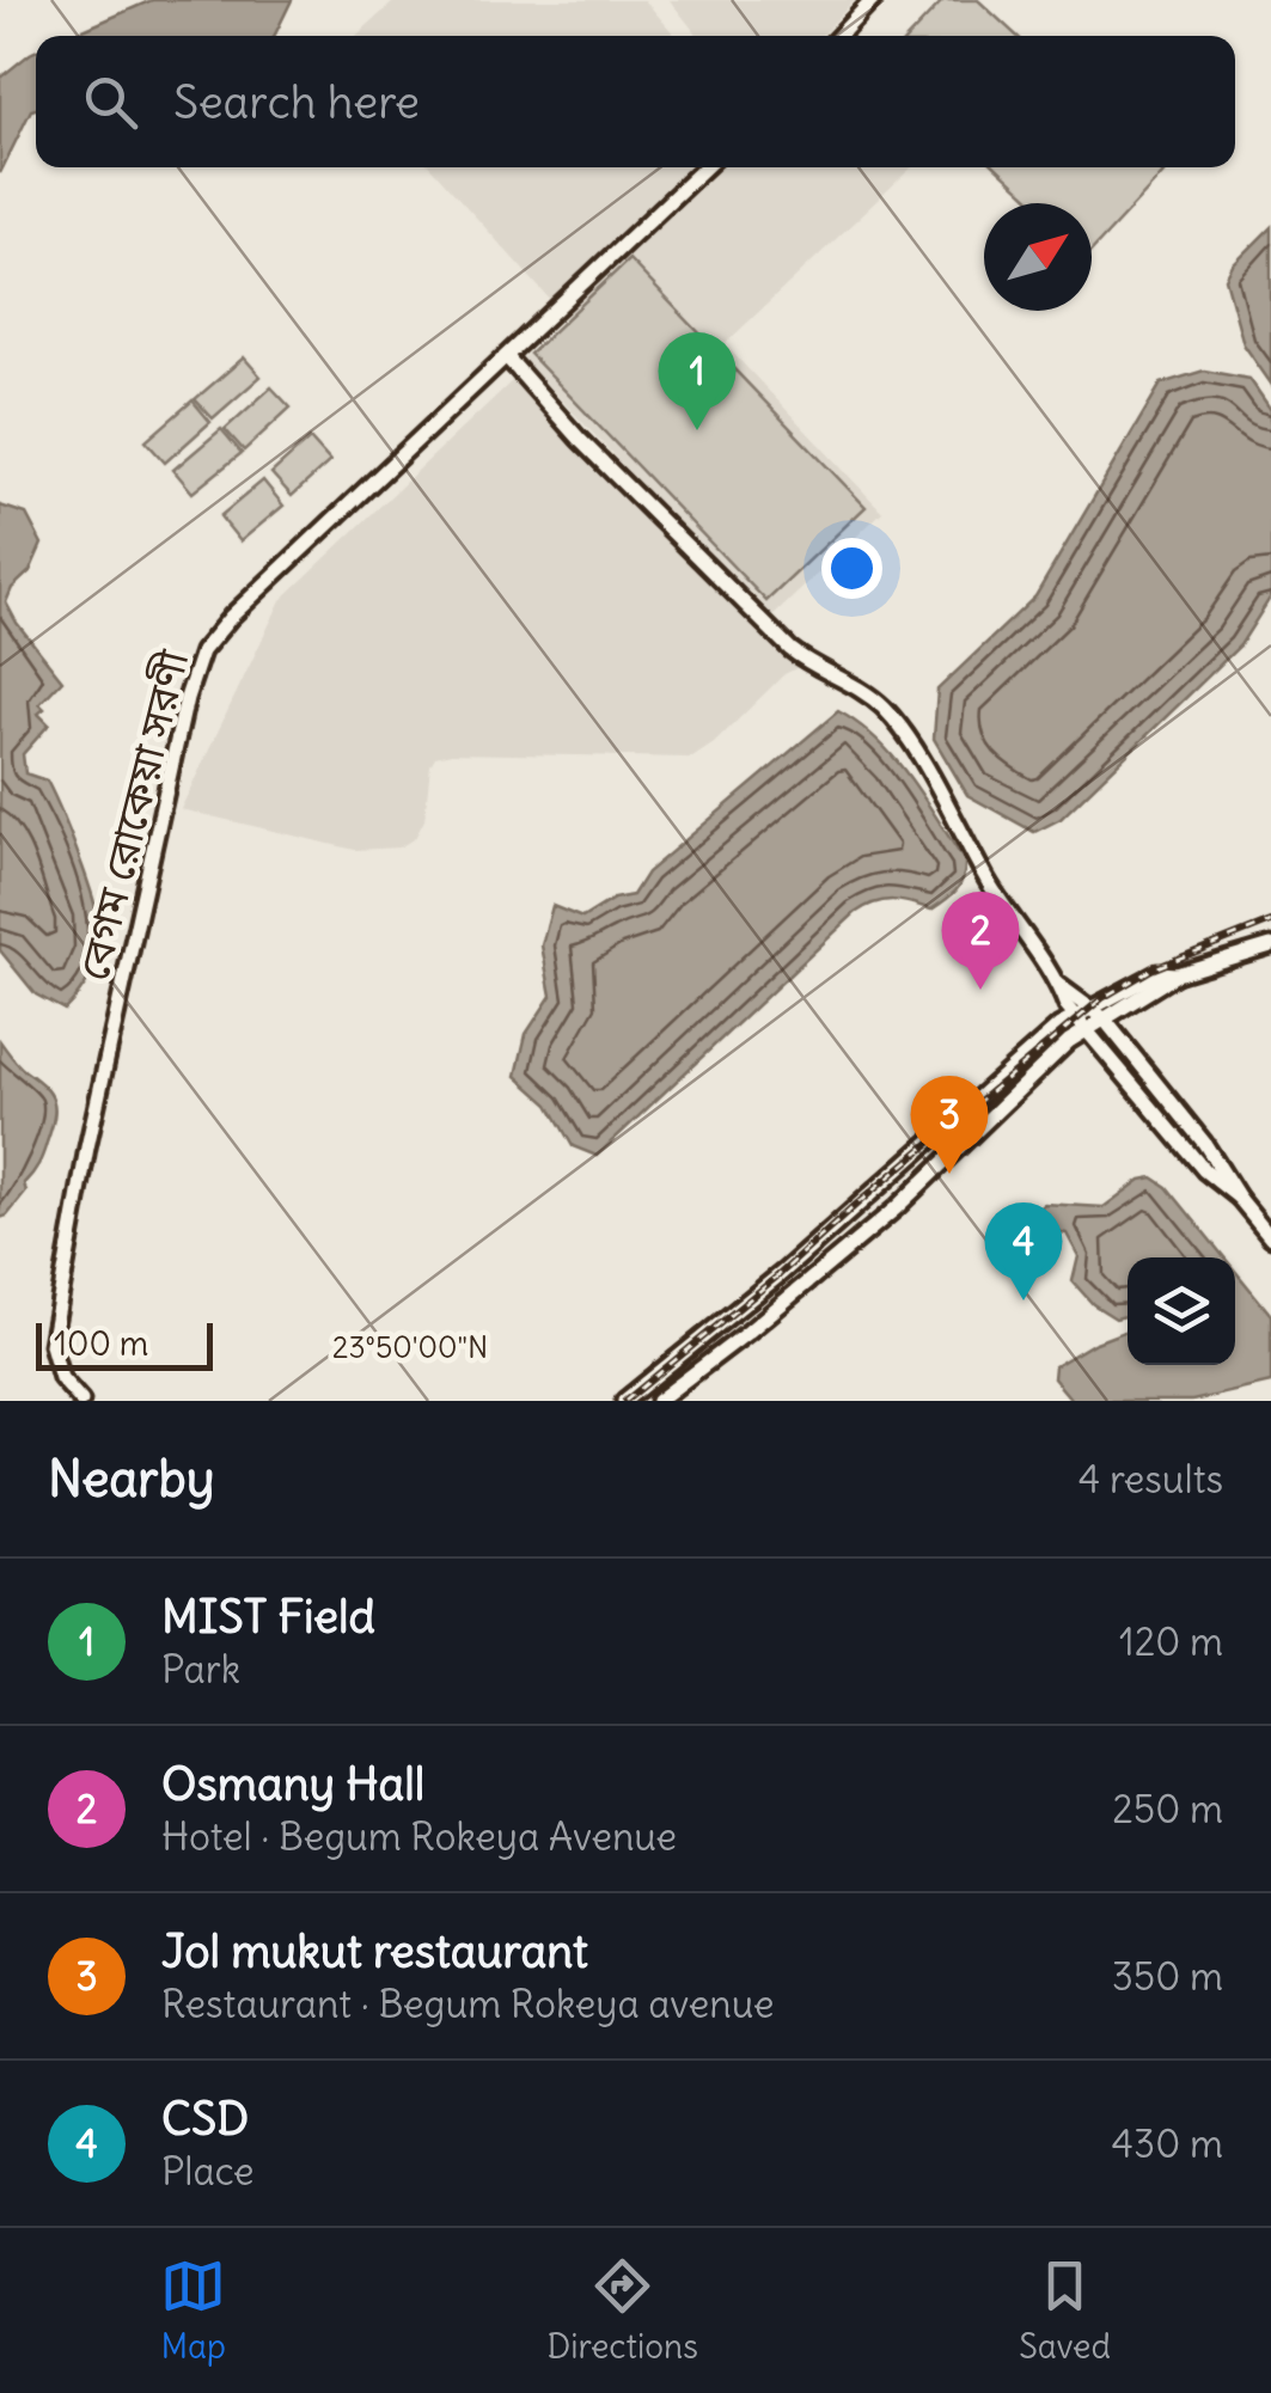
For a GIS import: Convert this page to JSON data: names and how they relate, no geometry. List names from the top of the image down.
{
  "streets": {
    "street": ["বেগম রোকেয়া সরণী"]
  },
  "scale_bar": "100 m",
  "north": "top right",
  "page": {
    "search": "Search here",
    "pins": [
      "1",
      "2",
      "3",
      "4"
    ],
    "scale": "100 m",
    "heading": ["Nearby", "4 results"],
    "list": [
      {
        "mark": "1",
        "name": "MIST Field",
        "note": "Park",
        "value": "120 m"
      },
      {
        "mark": "2",
        "name": "Osmany Hall",
        "note": "Hotel · Begum Rokeya Avenue",
        "value": "250 m"
      },
      {
        "mark": "3",
        "name": "Jol mukut restaurant",
        "note": "Restaurant · Begum Rokeya avenue",
        "value": "350 m"
      },
      {
        "mark": "4",
        "name": "CSD",
        "note": "Place",
        "value": "430 m"
      }
    ],
    "nav": ["Map", "Directions", "Saved"]
  },
  "coordinates": ["23°50'00\"N"]
}
